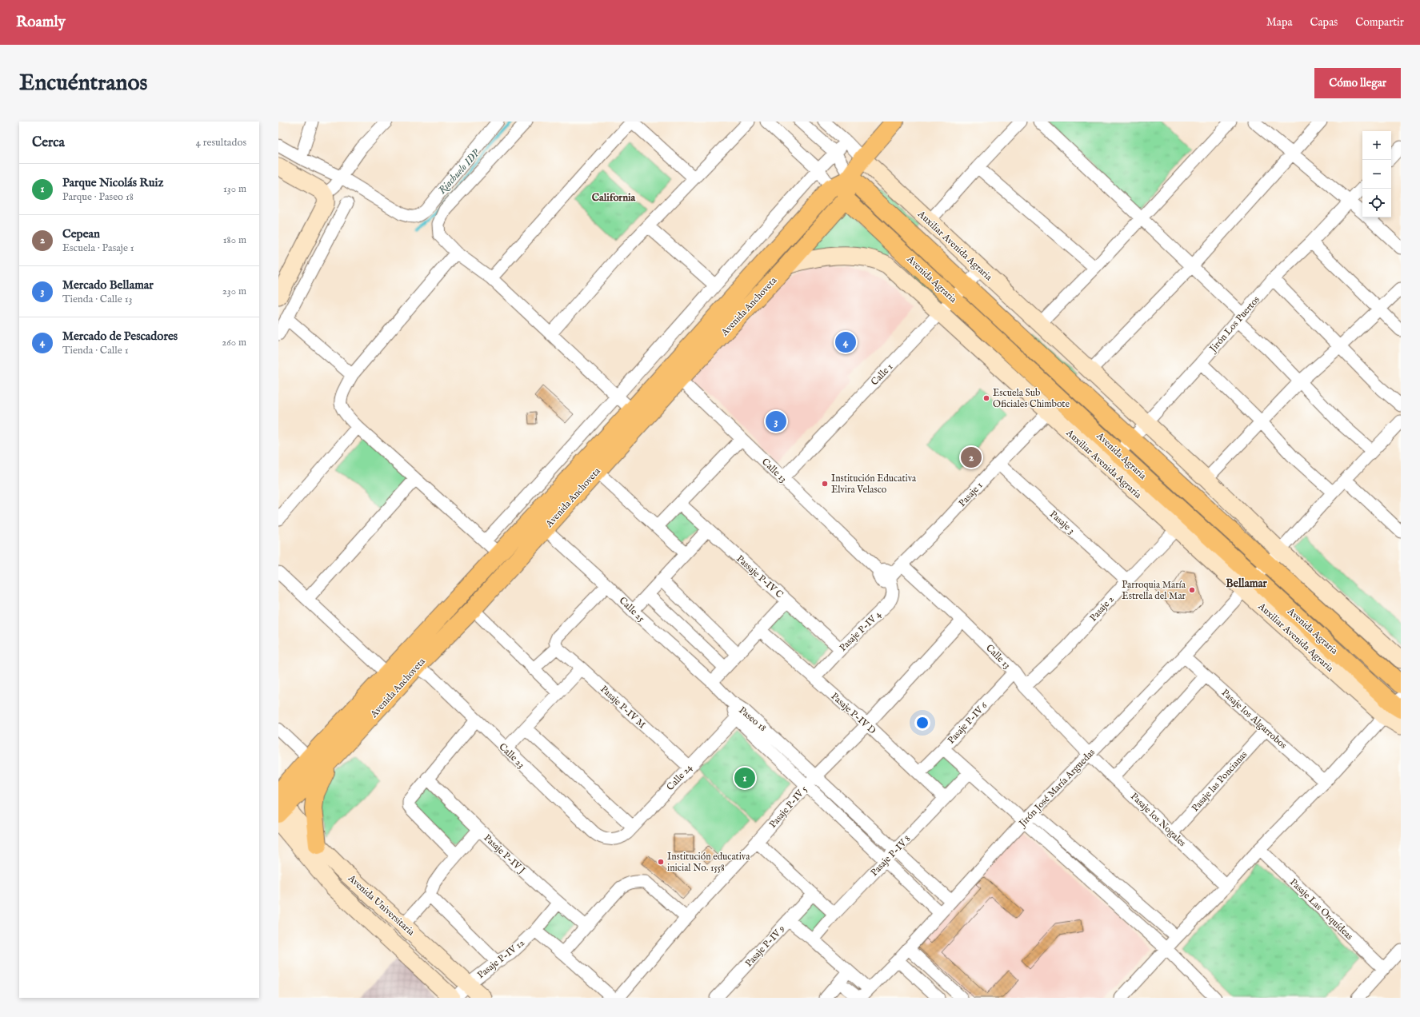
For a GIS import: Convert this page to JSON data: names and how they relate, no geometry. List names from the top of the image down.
{
  "streets": {
    "main road": ["Avenida Agraria", "Avenida Anchoveta"],
    "street": [
      "Auxiliar Avenida Agraria",
      "Jirón Los Puertos",
      "Calle 1",
      "Calle 13",
      "Pasaje 1",
      "Pasaje 3",
      "Passaje P-IV C",
      "Pasaje 2",
      "Calle 25",
      "Pasaje P-IV 4",
      "Pasaje P-IV M",
      "Pasaje P-IV D",
      "Paseo 18",
      "Pasaje los Algarrobos",
      "Pasaje P-IV 6",
      "Calle 23",
      "Calle 24",
      "Pasaje las Poncianas",
      "Jirón José María Arguedas",
      "Pasaje P-IV 5",
      "Pasaje los Nogales",
      "Pasaje P-IV J",
      "Pasaje P-IV 8",
      "Avenida Universitaria",
      "Pasaje Las Orquídeas",
      "Pasaje P-IV 9",
      "Pasaje P-IV 12"
    ]
  },
  "crossings": [
    ["Auxiliar Avenida Agraria", "Avenida Agraria"],
    ["Auxiliar Avenida Agraria", "Avenida Anchoveta"],
    ["Auxiliar Avenida Agraria", "Jirón Los Puertos"],
    ["Auxiliar Avenida Agraria", "Calle 1"],
    ["Auxiliar Avenida Agraria", "Pasaje 1"],
    ["Auxiliar Avenida Agraria", "Pasaje 2"],
    ["Auxiliar Avenida Agraria", "Jirón José María Arguedas"],
    ["Avenida Agraria", "Avenida Anchoveta"],
    ["Avenida Agraria", "Jirón Los Puertos"],
    ["Avenida Agraria", "Calle 1"],
    ["Avenida Agraria", "Jirón José María Arguedas"],
    ["Avenida Anchoveta", "Calle 13"],
    ["Avenida Anchoveta", "Calle 25"],
    ["Avenida Anchoveta", "Calle 23"],
    ["Avenida Anchoveta", "Avenida Universitaria"],
    ["Calle 1", "Calle 13"],
    ["Calle 13", "Pasaje 1"],
    ["Calle 13", "Pasaje 2"],
    ["Calle 13", "Pasaje P-IV 4"],
    ["Calle 13", "Pasaje P-IV 6"],
    ["Calle 13", "Jirón José María Arguedas"],
    ["Calle 13", "Pasaje P-IV 5"],
    ["Calle 13", "Pasaje los Nogales"],
    ["Pasaje 1", "Pasaje 3"],
    ["Pasaje 1", "Pasaje P-IV 4"],
    ["Pasaje 3", "Pasaje 2"],
    ["Passaje P-IV C", "Pasaje P-IV 4"],
    ["Calle 25", "Paseo 18"],
    ["Pasaje P-IV 4", "Pasaje P-IV D"],
    ["Pasaje P-IV M", "Calle 24"],
    ["Pasaje P-IV D", "Pasaje P-IV 6"],
    ["Pasaje P-IV D", "Pasaje P-IV 5"],
    ["Pasaje P-IV D", "Pasaje P-IV 8"],
    ["Paseo 18", "Calle 24"],
    ["Paseo 18", "Jirón José María Arguedas"],
    ["Paseo 18", "Pasaje P-IV 5"],
    ["Paseo 18", "Pasaje P-IV 8"],
    ["Pasaje los Algarrobos", "Pasaje las Poncianas"],
    ["Pasaje los Algarrobos", "Jirón José María Arguedas"],
    ["Calle 23", "Calle 24"],
    ["Pasaje las Poncianas", "Pasaje los Nogales"],
    ["Jirón José María Arguedas", "Pasaje los Nogales"],
    ["Pasaje P-IV J", "Pasaje P-IV 12"],
    ["Avenida Universitaria", "Pasaje P-IV 12"]
  ],
  "districts": ["California", "Bellamar"],
  "water": ["Riachuelo IDP"],
  "places": [
    "Escuela Sub Oficiales Chimbote",
    "Institución Educativa Elvira Velasco",
    "Parroquia María Estrella del Mar",
    "Institución educativa inicial No. 1558"
  ],
  "page": {
    "header": "Roamly",
    "nav": ["Mapa", "Capas", "Compartir"],
    "buttons": "Cómo llegar",
    "title": "Encuéntranos",
    "heading": ["Cerca", "4 resultados"],
    "map_buttons": ["+", "−"],
    "list": [
      {
        "mark": "1",
        "name": "Parque Nicolás Ruiz",
        "note": "Parque · Paseo 18",
        "value": "130 m"
      },
      {
        "mark": "2",
        "name": "Cepean",
        "note": "Escuela · Pasaje 1",
        "value": "180 m"
      },
      {
        "mark": "3",
        "name": "Mercado Bellamar",
        "note": "Tienda · Calle 13",
        "value": "230 m"
      },
      {
        "mark": "4",
        "name": "Mercado de Pescadores",
        "note": "Tienda · Calle 1",
        "value": "260 m"
      }
    ],
    "pins": [
      "4",
      "3",
      "2",
      "1"
    ]
  }
}
